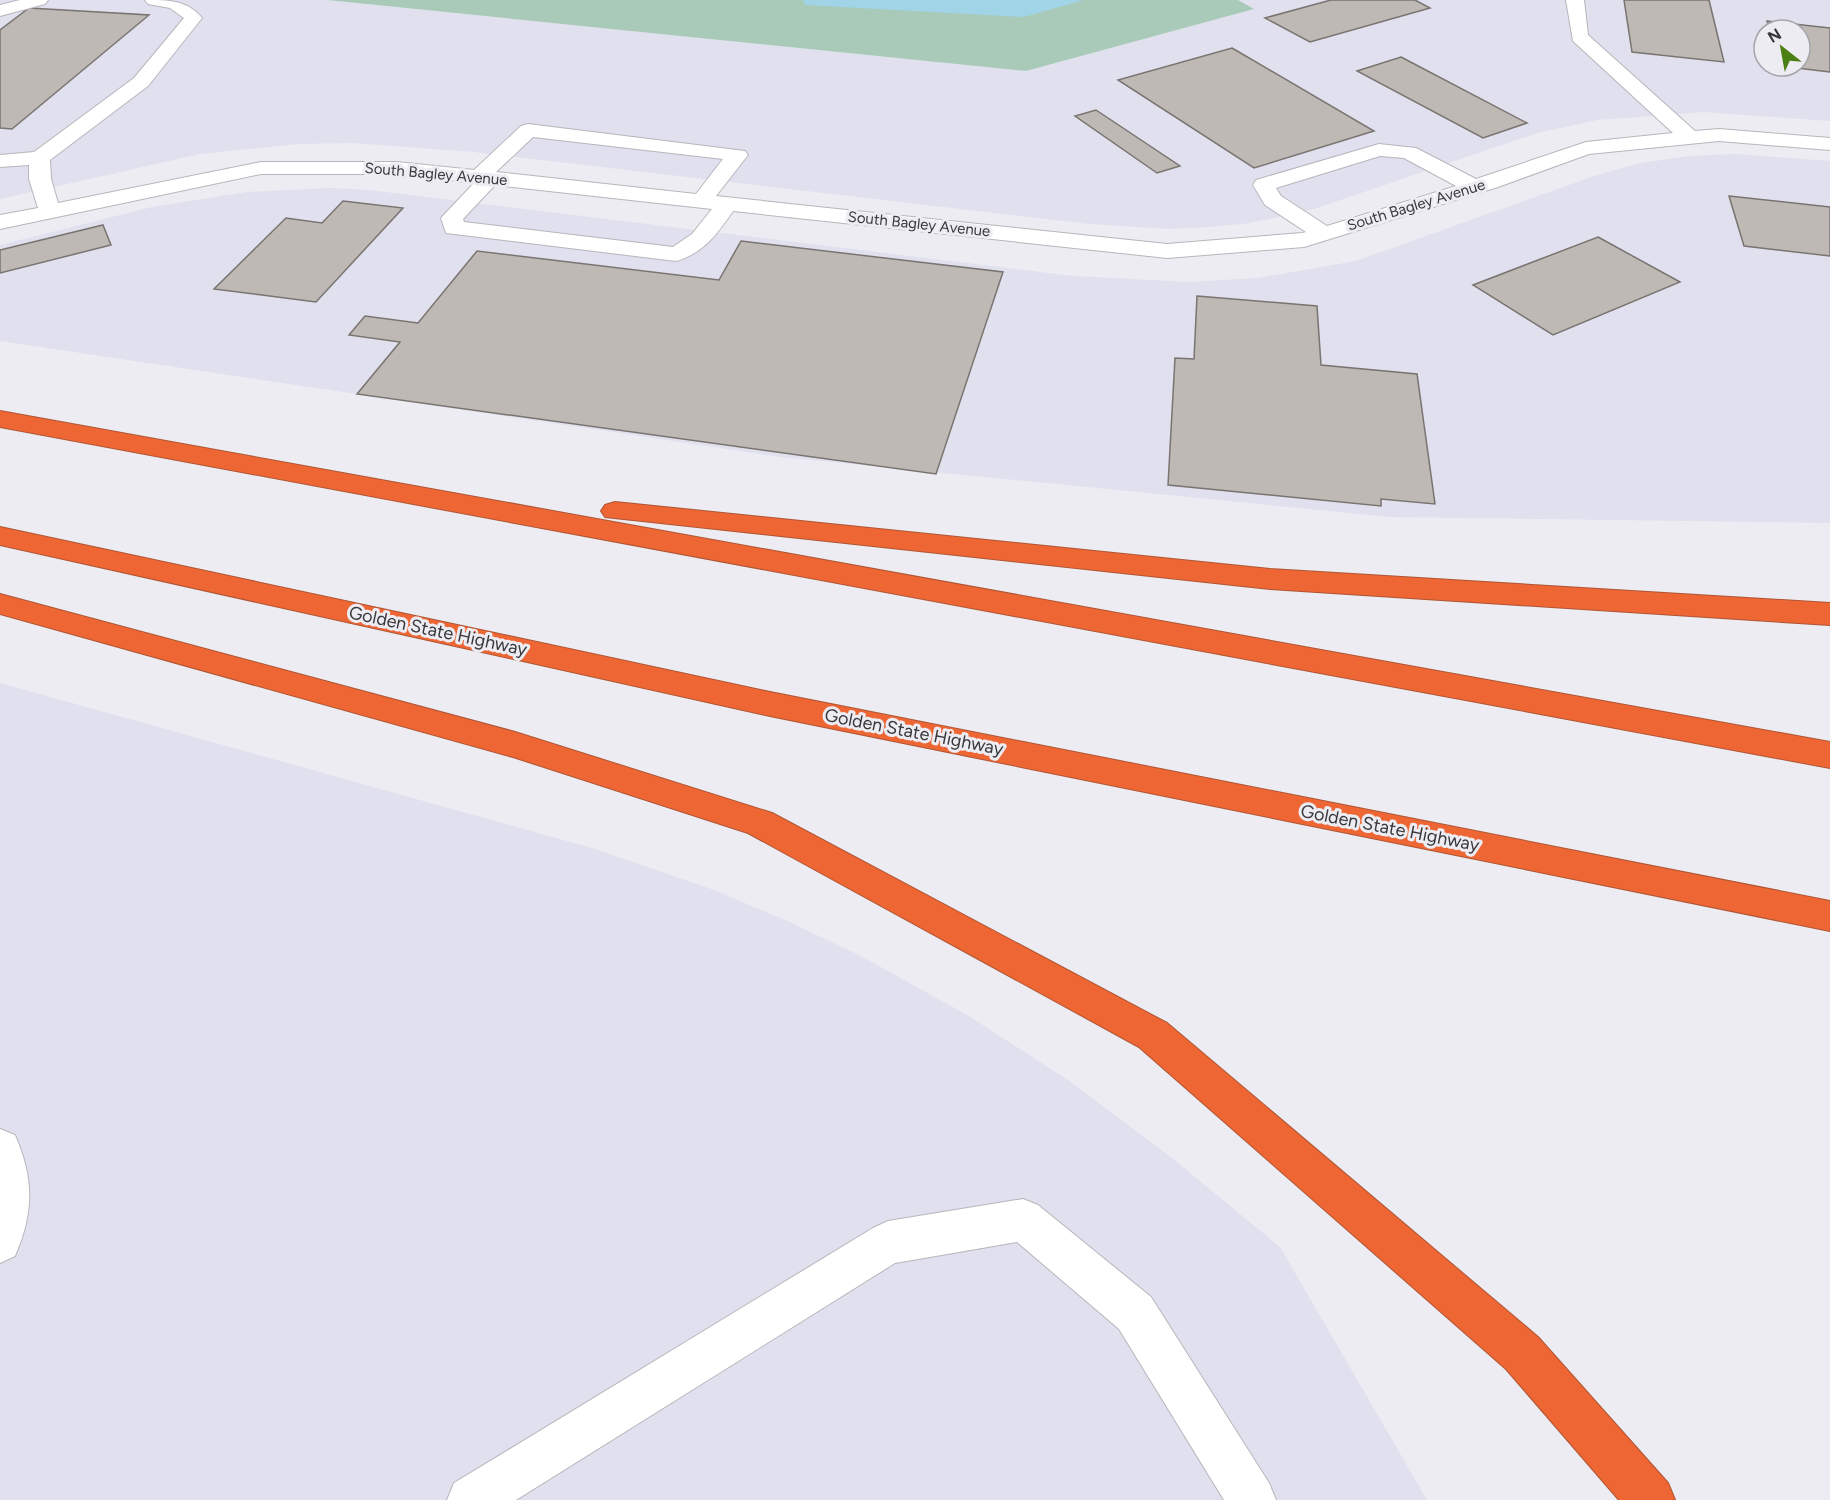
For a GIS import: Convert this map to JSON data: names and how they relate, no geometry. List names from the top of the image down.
{
  "streets": {
    "highway": ["Golden State Highway"],
    "street": ["South Bagley Avenue"]
  },
  "north": "top left"
}
